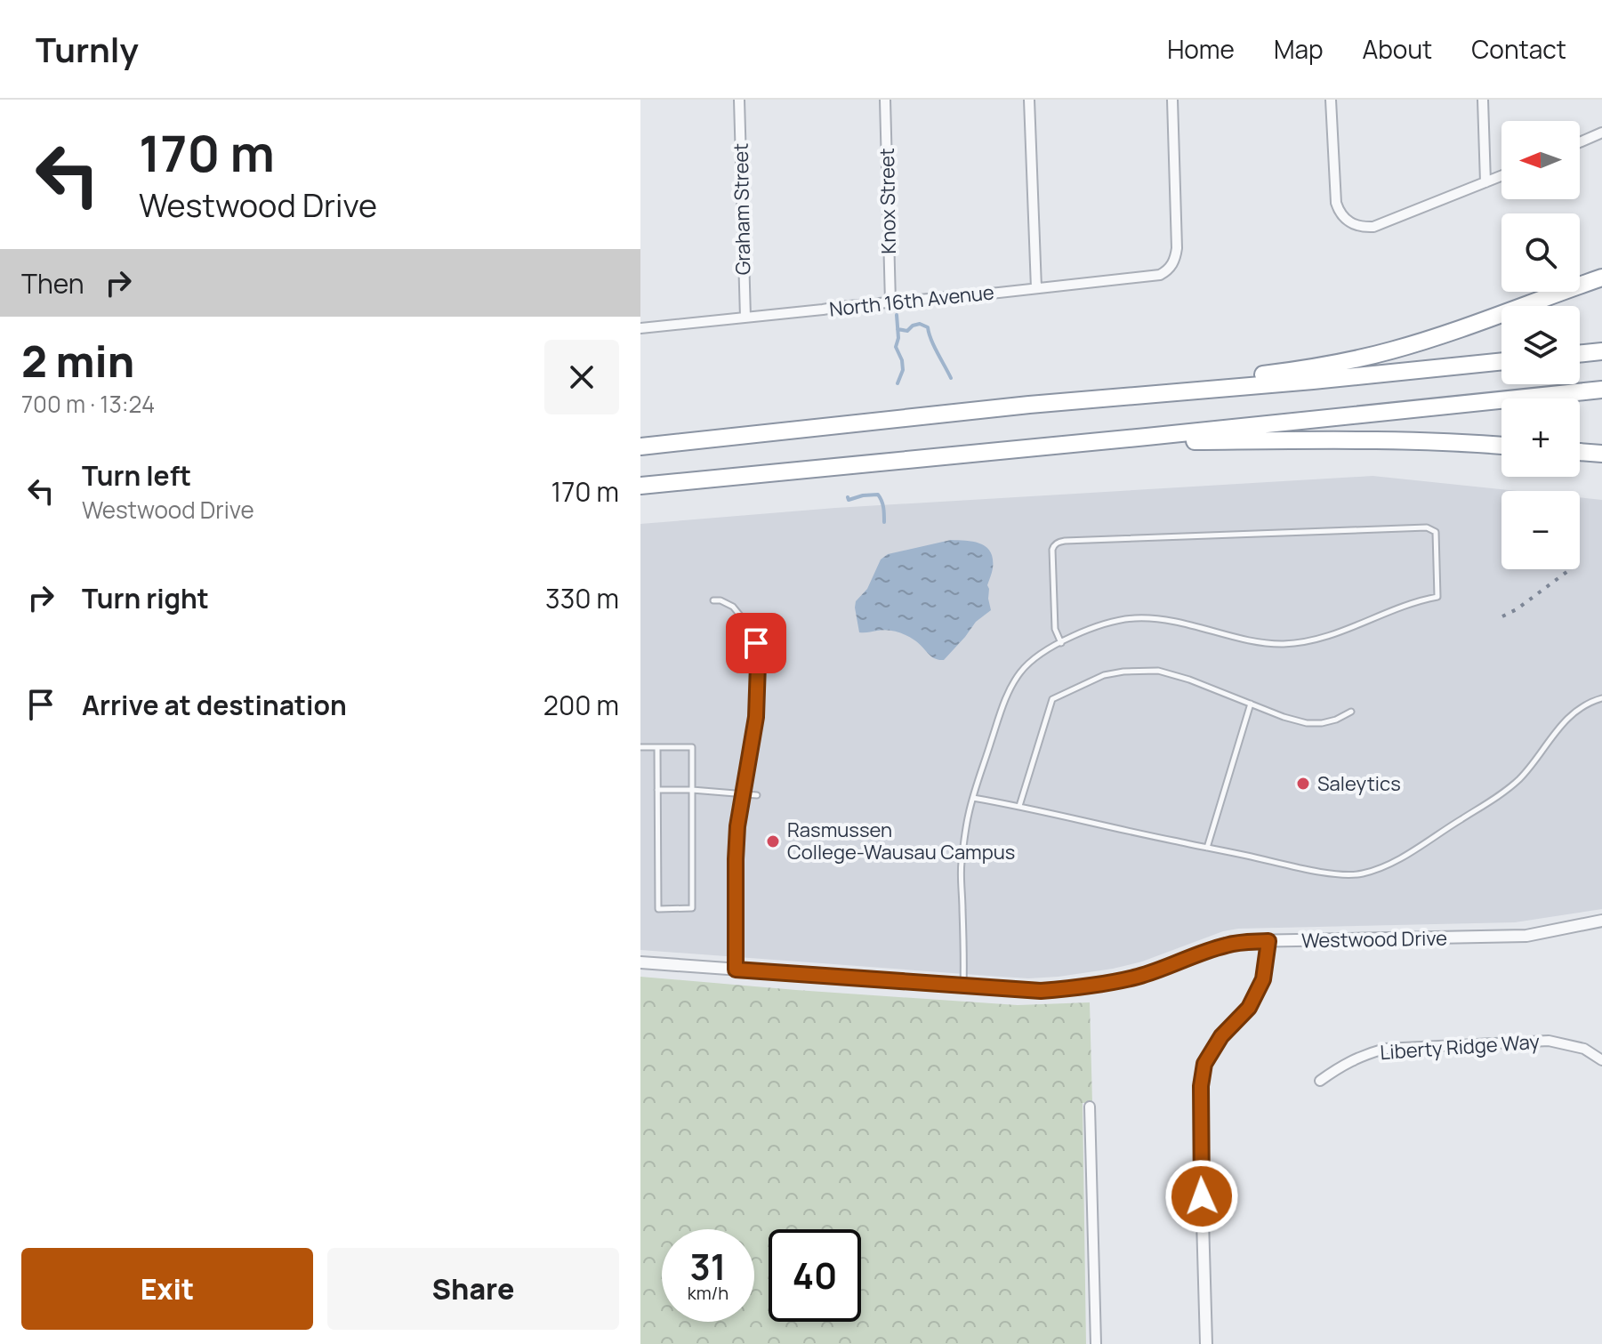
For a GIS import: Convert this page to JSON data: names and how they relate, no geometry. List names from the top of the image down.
{
  "streets": {
    "street": [
      "Knox Street",
      "Graham Street",
      "North 16th Avenue",
      "Westwood Drive",
      "Liberty Ridge Way"
    ]
  },
  "crossings": [
    ["Knox Street", "North 16th Avenue"],
    ["Graham Street", "North 16th Avenue"]
  ],
  "places": ["Saleytics", "Rasmussen College-Wausau Campus"],
  "north": "left",
  "page": {
    "header": "Turnly",
    "nav": [
      "Home",
      "Map",
      "About",
      "Contact"
    ],
    "turn": ["170 m", "Westwood Drive"],
    "map_buttons": ["+", "−"],
    "then": "Then",
    "heading": ["2 min", "700 m · 13:24"],
    "list": [
      {
        "name": "Turn left",
        "note": "Westwood Drive",
        "value": "170 m"
      },
      {
        "name": "Turn right",
        "value": "330 m"
      },
      {
        "name": "Arrive at destination",
        "value": "200 m"
      }
    ],
    "speed": "31 km/h",
    "limit": "40",
    "buttons": ["Exit", "Share"]
  }
}
